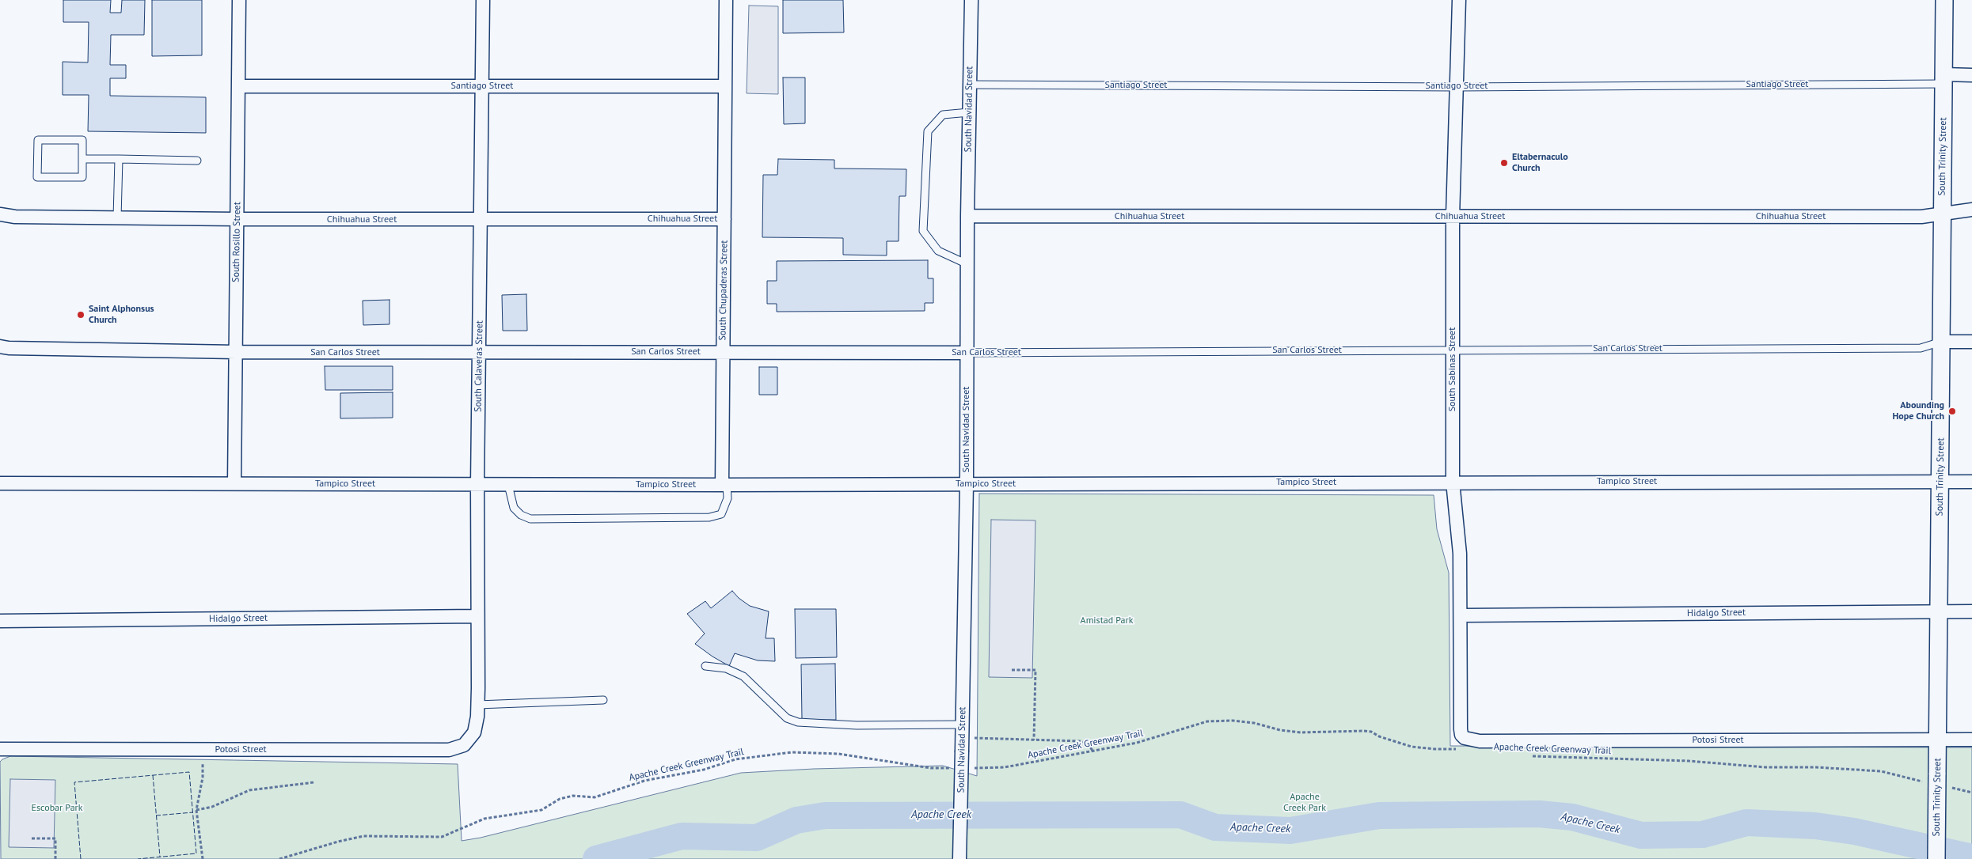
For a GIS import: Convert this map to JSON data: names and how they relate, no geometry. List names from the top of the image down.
{
  "streets": {
    "street": [
      "Santiago Street",
      "South Navidad Street",
      "South Trinity Street",
      "Chihuahua Street",
      "South Rosillo Street",
      "South Chupaderas Street",
      "San Carlos Street",
      "South Calaveras Street",
      "South Sabinas Street",
      "Tampico Street",
      "Hidalgo Street",
      "Potosi Street"
    ],
    "path": ["Apache Creek Greenway Trail"]
  },
  "crossings": [
    ["Santiago Street", "South Navidad Street"],
    ["Santiago Street", "South Trinity Street"],
    ["Santiago Street", "South Rosillo Street"],
    ["Santiago Street", "South Chupaderas Street"],
    ["Santiago Street", "South Calaveras Street"],
    ["Santiago Street", "South Sabinas Street"],
    ["South Navidad Street", "Chihuahua Street"],
    ["South Navidad Street", "San Carlos Street"],
    ["South Navidad Street", "Tampico Street"],
    ["South Trinity Street", "Chihuahua Street"],
    ["South Trinity Street", "San Carlos Street"],
    ["South Trinity Street", "Tampico Street"],
    ["South Trinity Street", "Hidalgo Street"],
    ["South Trinity Street", "Potosi Street"],
    ["South Trinity Street", "Apache Creek Greenway Trail"],
    ["Chihuahua Street", "South Rosillo Street"],
    ["Chihuahua Street", "South Chupaderas Street"],
    ["Chihuahua Street", "South Calaveras Street"],
    ["Chihuahua Street", "South Sabinas Street"],
    ["South Rosillo Street", "San Carlos Street"],
    ["South Rosillo Street", "Tampico Street"],
    ["South Chupaderas Street", "San Carlos Street"],
    ["South Chupaderas Street", "Tampico Street"],
    ["San Carlos Street", "South Calaveras Street"],
    ["San Carlos Street", "South Sabinas Street"],
    ["South Calaveras Street", "Tampico Street"],
    ["South Calaveras Street", "Hidalgo Street"],
    ["South Calaveras Street", "Potosi Street"],
    ["South Sabinas Street", "Tampico Street"],
    ["South Sabinas Street", "Hidalgo Street"],
    ["South Sabinas Street", "Potosi Street"],
    ["South Sabinas Street", "Apache Creek Greenway Trail"],
    ["Potosi Street", "Apache Creek Greenway Trail"]
  ],
  "water": ["Apache Creek"],
  "parks": ["Amistad Park", "Apache Creek Park", "Escobar Park"],
  "places": ["Eltabernaculo Church", "Saint Alphonsus Church", "Abounding Hope Church"]
}
